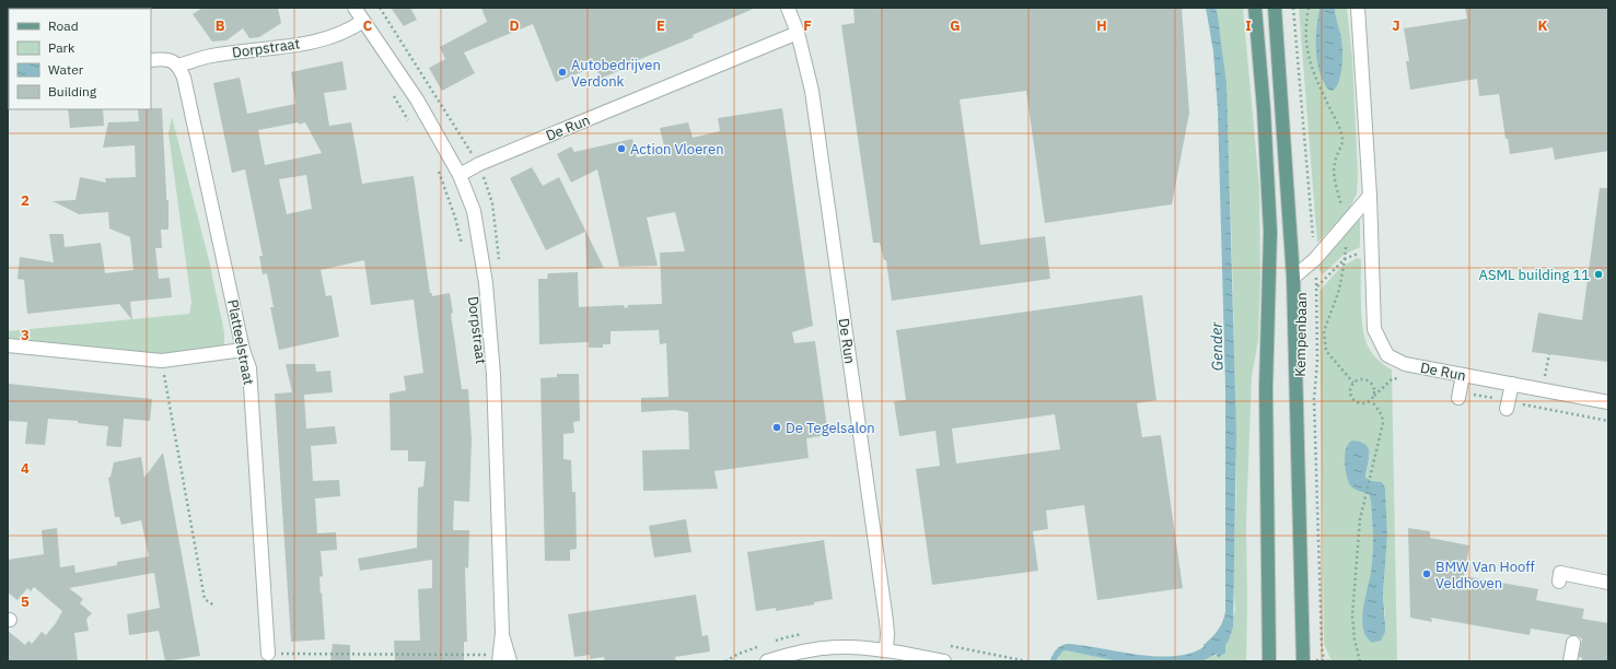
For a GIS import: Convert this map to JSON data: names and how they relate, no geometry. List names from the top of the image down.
{
  "streets": {
    "main road": ["Kempenbaan"],
    "street": ["Dorpstraat", "De Run", "Platteelstraat"]
  },
  "crossings": [
    ["Dorpstraat", "De Run"],
    ["Dorpstraat", "Platteelstraat"]
  ],
  "water": ["Gender"],
  "places": [
    "Autobedrijven Verdonk",
    "Action Vloeren",
    "ASML building 11",
    "De Tegelsalon",
    "BMW Van Hooff Veldhoven"
  ],
  "legend": [
    "Road",
    "Park",
    "Water",
    "Building"
  ],
  "grid": {
    "columns": [
      "B",
      "C",
      "D",
      "E",
      "F",
      "G",
      "H",
      "I",
      "J",
      "K"
    ],
    "rows": [
      "2",
      "3",
      "4",
      "5"
    ]
  }
}
